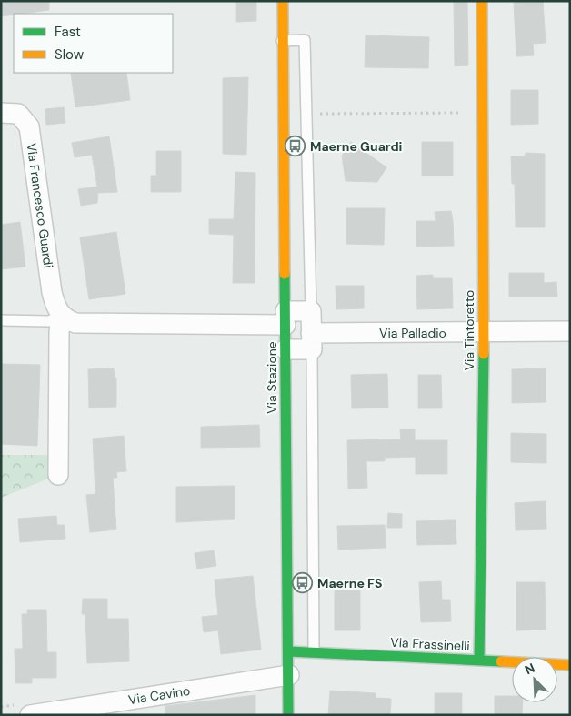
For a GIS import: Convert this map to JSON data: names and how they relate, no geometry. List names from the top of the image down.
{
  "streets": {
    "street": [
      "Via Francesco Guardi",
      "Via Tintoretto",
      "Via Palladio",
      "Via Stazione",
      "Via Frassinelli",
      "Via Cavino"
    ]
  },
  "crossings": [
    ["Via Tintoretto", "Via Palladio"],
    ["Via Tintoretto", "Via Frassinelli"],
    ["Via Palladio", "Via Stazione"],
    ["Via Stazione", "Via Frassinelli"],
    ["Via Stazione", "Via Cavino"]
  ],
  "places": {
    "bus stop": ["Maerne Guardi", "Maerne FS"]
  },
  "legend": ["Fast", "Slow"],
  "north": "top left"
}
